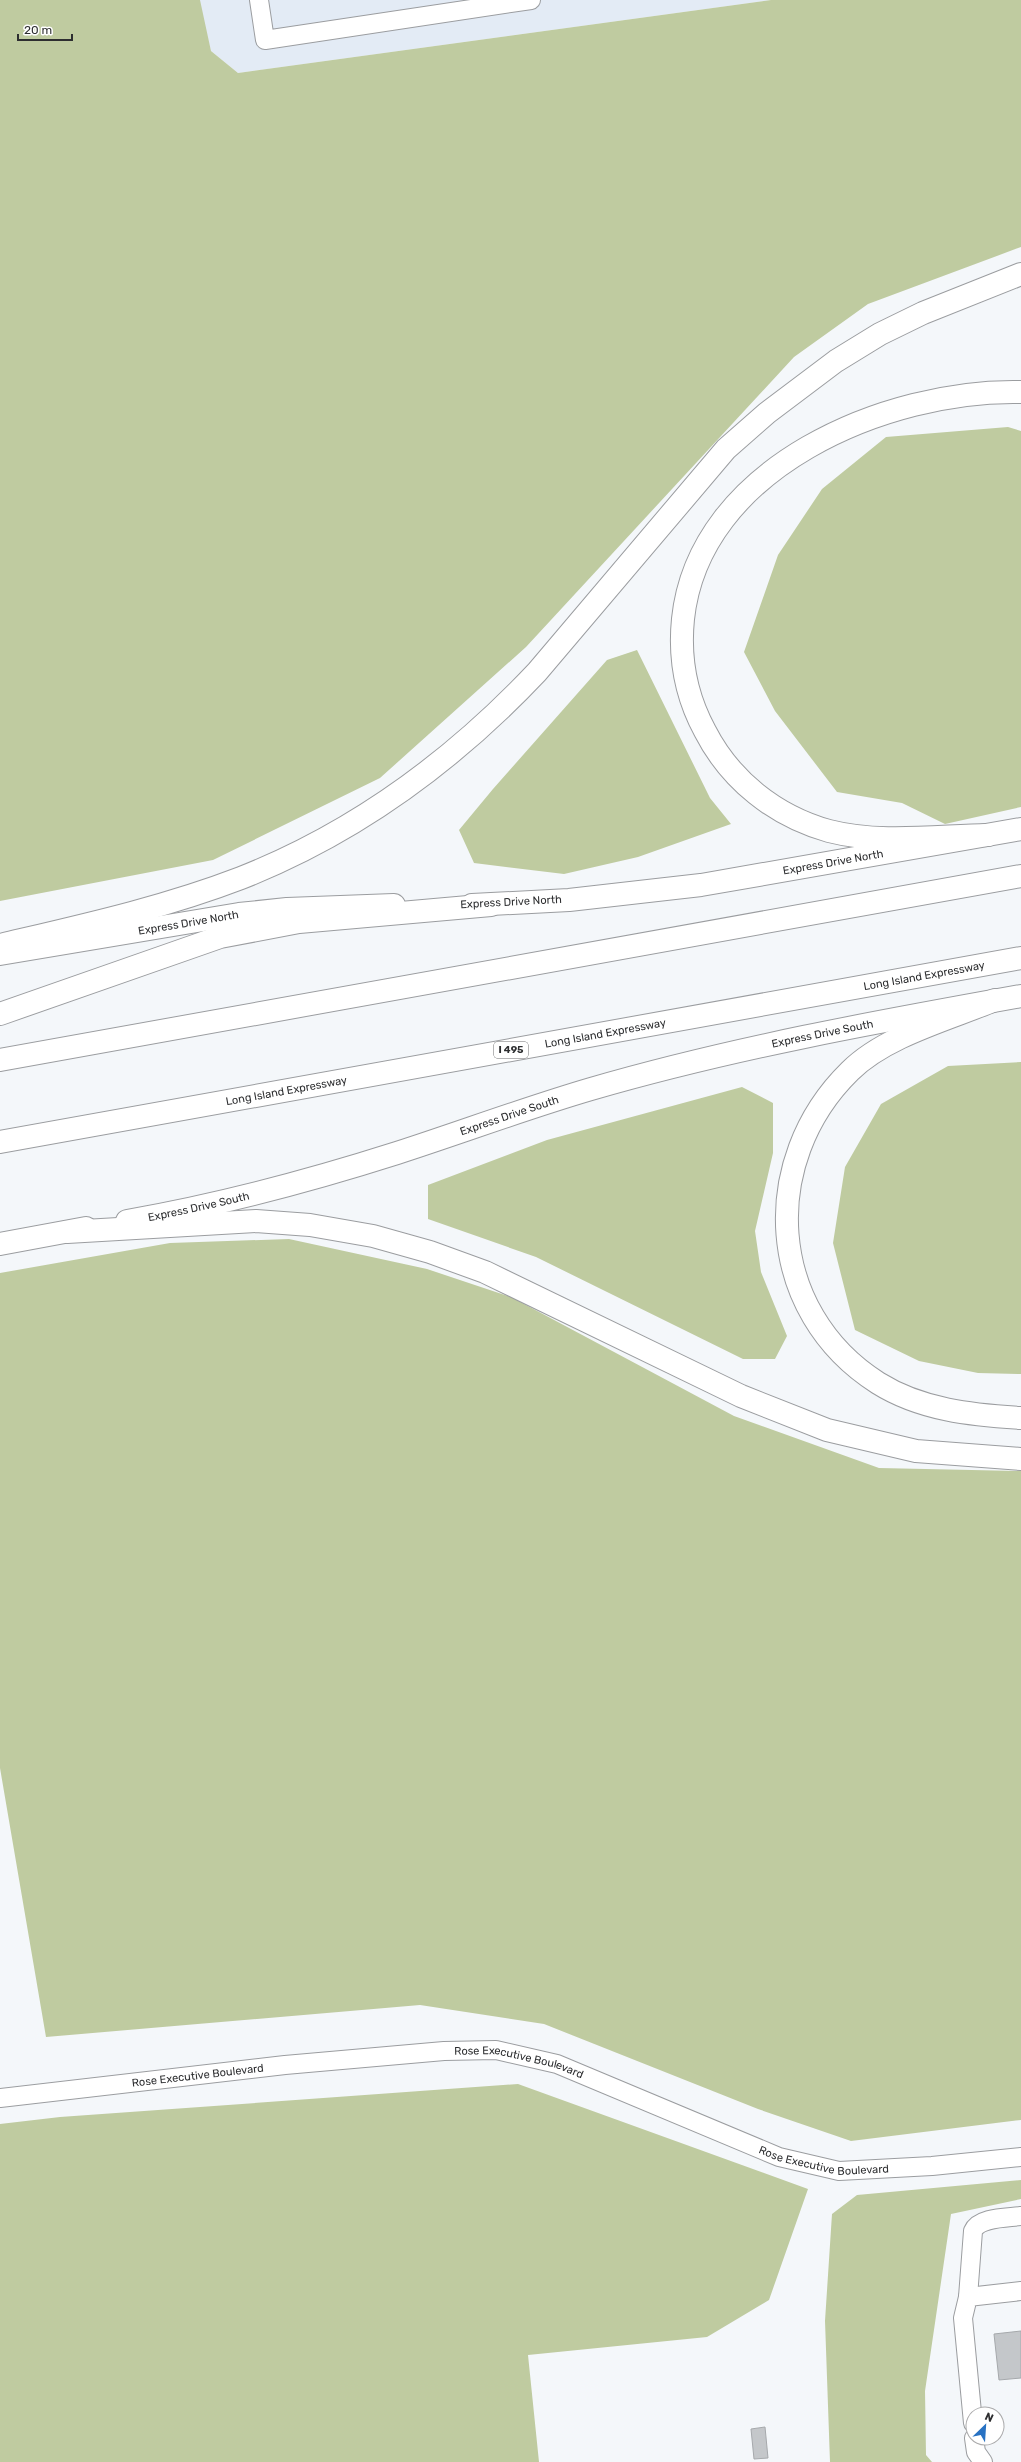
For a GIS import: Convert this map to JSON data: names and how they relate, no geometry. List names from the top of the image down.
{
  "streets": {
    "main road": [
      "Express Drive North",
      "Long Island Expressway",
      "Express Drive South",
      "I 495"
    ],
    "street": ["Rose Executive Boulevard"]
  },
  "scale_bar": "20 m",
  "north": "top right"
}
